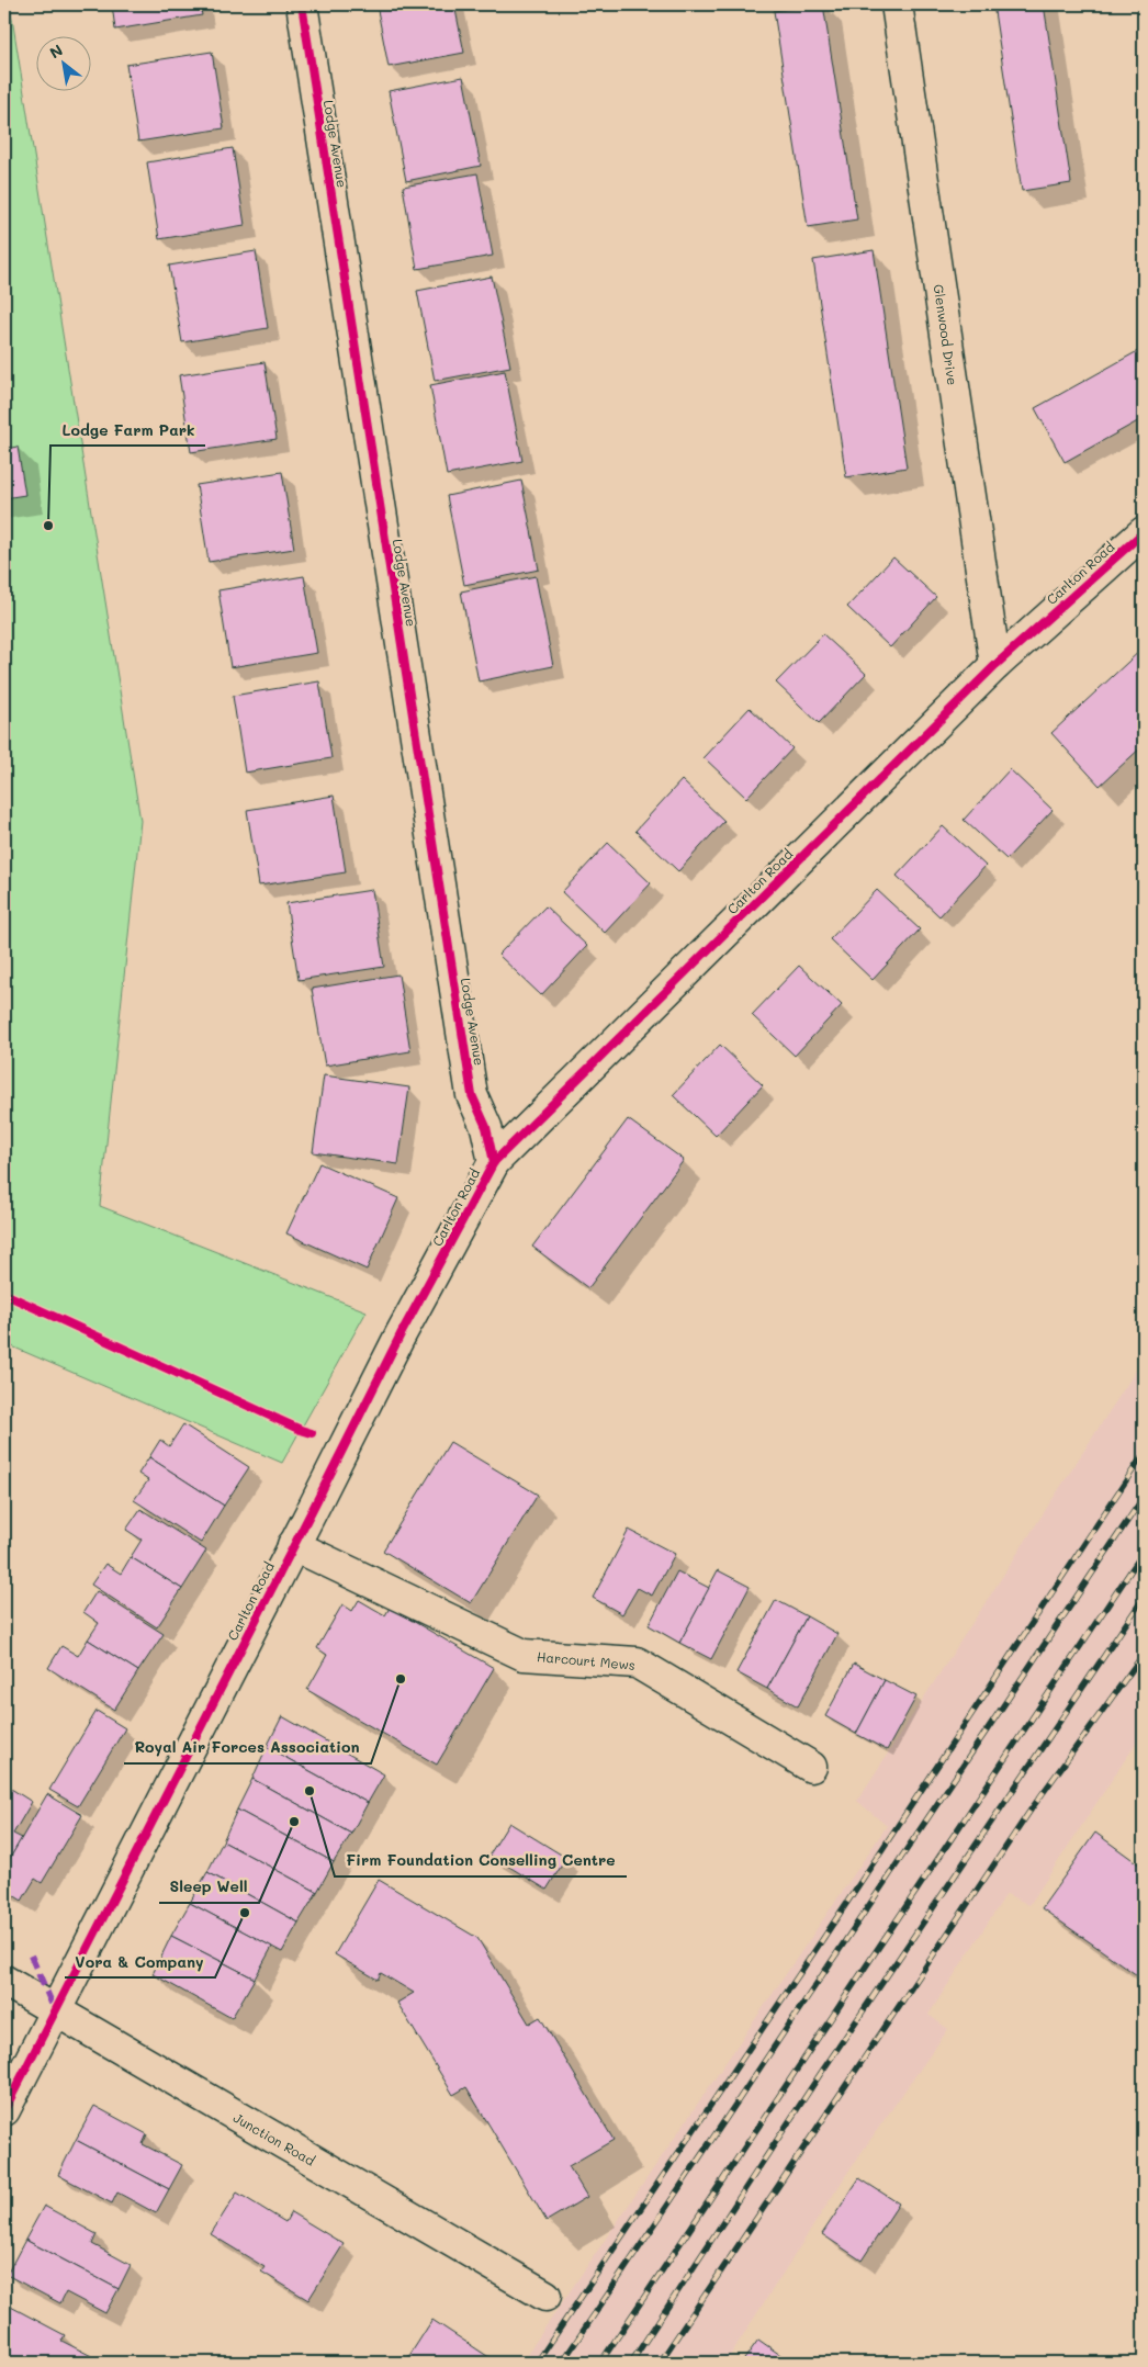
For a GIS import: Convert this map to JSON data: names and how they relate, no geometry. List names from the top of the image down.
{
  "streets": {
    "street": [
      "Lodge Avenue",
      "Glenwood Drive",
      "Carlton Road",
      "Harcourt Mews",
      "Junction Road"
    ]
  },
  "crossings": [
    ["Lodge Avenue", "Carlton Road"],
    ["Glenwood Drive", "Carlton Road"],
    ["Carlton Road", "Harcourt Mews"],
    ["Carlton Road", "Junction Road"]
  ],
  "places": [
    "Lodge Farm Park",
    "Royal Air Forces Association",
    "Firm Foundation Conselling Centre",
    "Sleep Well",
    "Vora & Company"
  ],
  "north": "top left"
}
